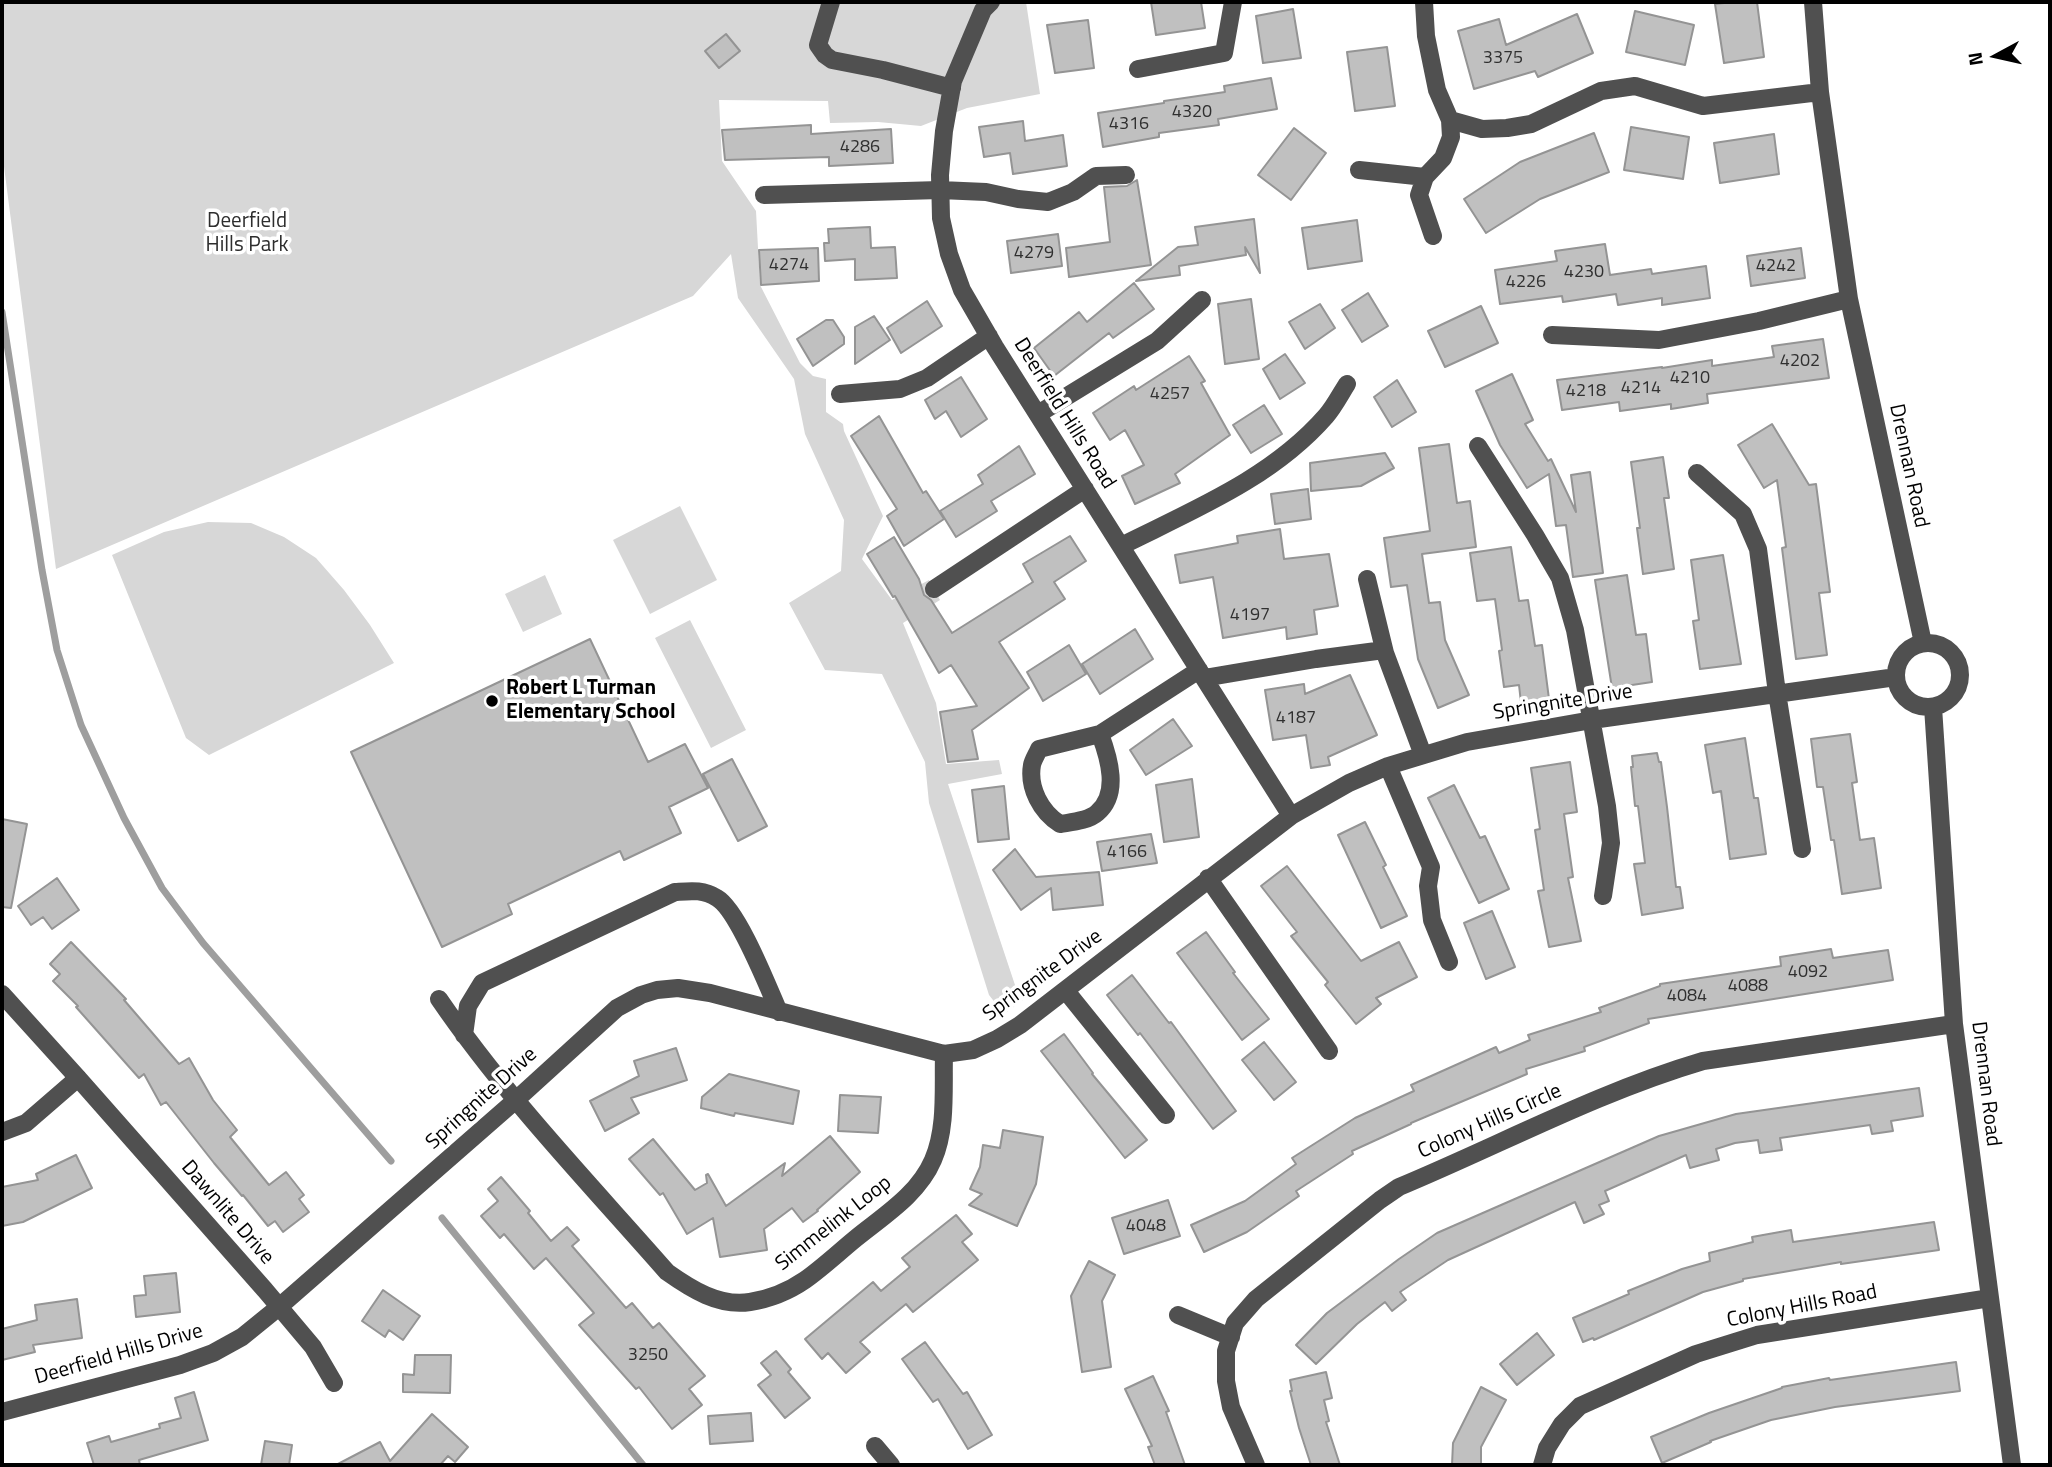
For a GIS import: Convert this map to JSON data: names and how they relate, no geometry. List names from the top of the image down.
{
  "streets": {
    "street": [
      "Deerfield Hills Road",
      "Drennan Road",
      "Springnite Drive",
      "Colony Hills Circle",
      "Dawnlite Drive",
      "Simmelink Loop",
      "Colony Hills Road",
      "Deerfield Hills Drive"
    ]
  },
  "crossings": [
    ["Deerfield Hills Road", "Springnite Drive"],
    ["Drennan Road", "Springnite Drive"],
    ["Drennan Road", "Colony Hills Circle"],
    ["Drennan Road", "Colony Hills Road"],
    ["Springnite Drive", "Dawnlite Drive"],
    ["Springnite Drive", "Simmelink Loop"],
    ["Springnite Drive", "Deerfield Hills Drive"],
    ["Dawnlite Drive", "Deerfield Hills Drive"]
  ],
  "parks": ["Deerfield Hills Park"],
  "places": ["Robert L Turman Elementary School"],
  "house_numbers": [
    "3375",
    "4320",
    "4316",
    "4286",
    "4279",
    "4274",
    "4242",
    "4230",
    "4226",
    "4202",
    "4210",
    "4214",
    "4218",
    "4257",
    "4197",
    "4187",
    "4166",
    "4092",
    "4088",
    "4084",
    "4048",
    "3250"
  ],
  "north": "left"
}
